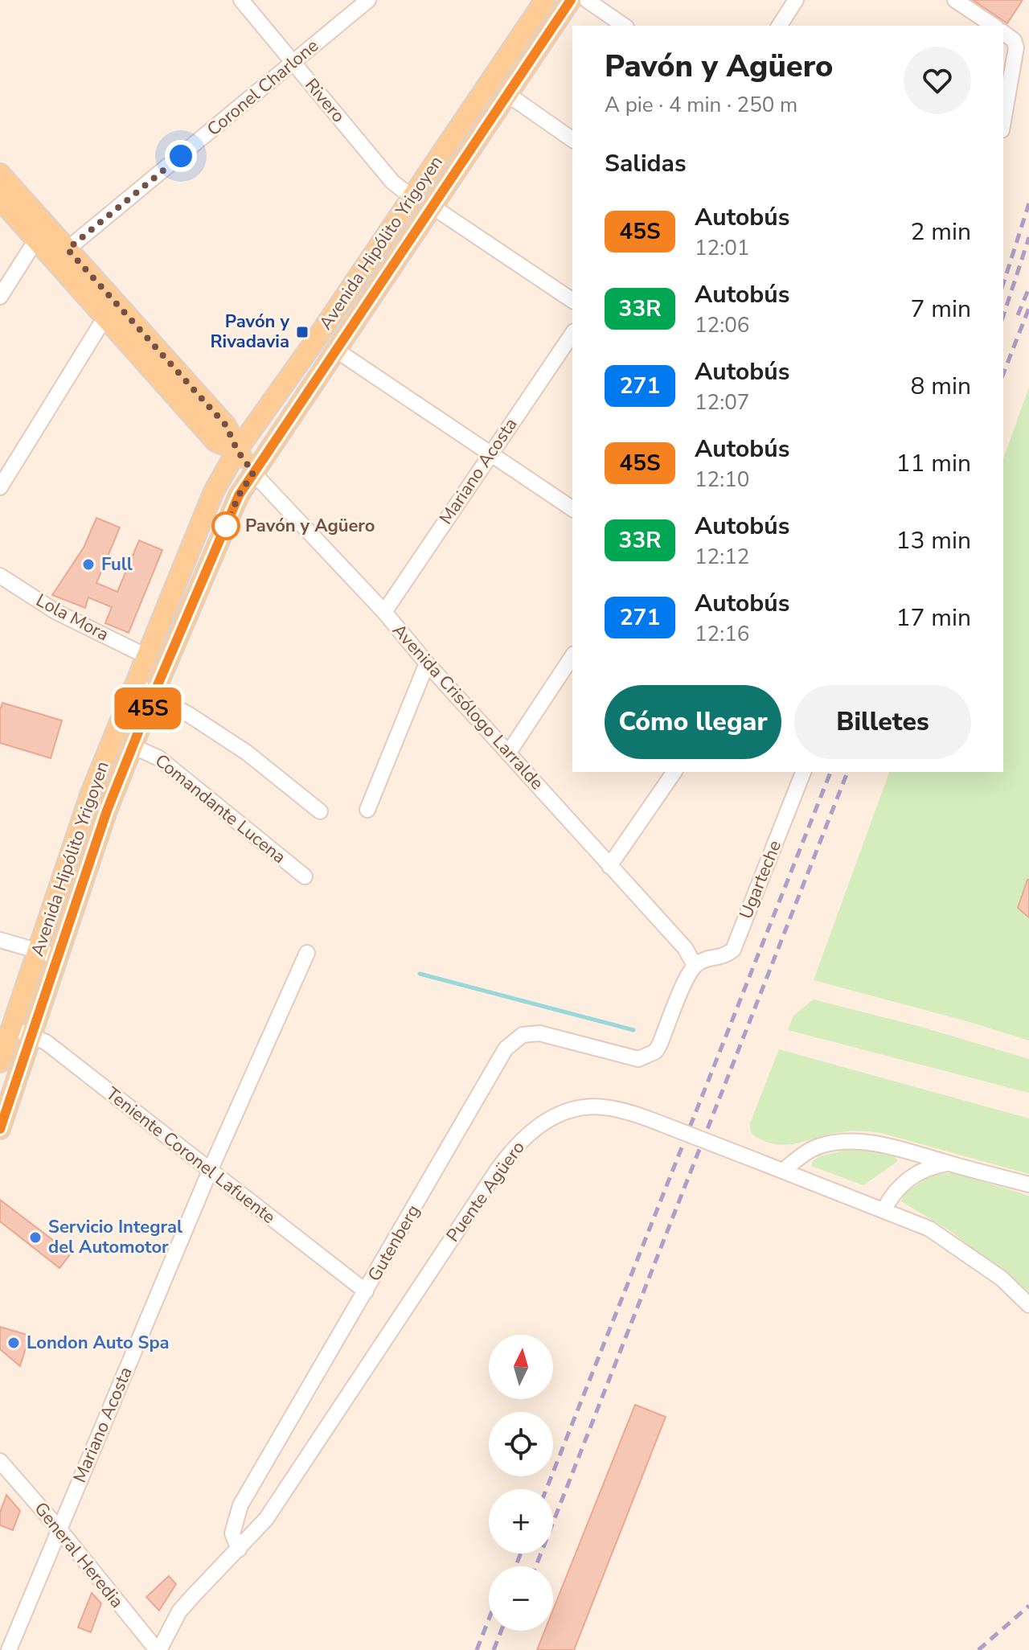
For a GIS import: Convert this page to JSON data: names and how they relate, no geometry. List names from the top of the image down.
{
  "streets": {
    "main road": ["Avenida Hipólito Yrigoyen", "Avenida Crisólogo Larralde"],
    "street": [
      "Coronel Charlone",
      "Rivero",
      "Mariano Acosta",
      "Lola Mora",
      "Comandante Lucena",
      "Ugarteche",
      "Teniente Coronel Lafuente",
      "Puente Agüero",
      "Gutenberg",
      "General Heredia"
    ]
  },
  "crossings": [
    ["Coronel Charlone", "Rivero"],
    ["Coronel Charlone", "Avenida Crisólogo Larralde"],
    ["Rivero", "Avenida Hipólito Yrigoyen"],
    ["Avenida Hipólito Yrigoyen", "Lola Mora"],
    ["Avenida Hipólito Yrigoyen", "Avenida Crisólogo Larralde"],
    ["Avenida Hipólito Yrigoyen", "Comandante Lucena"],
    ["Avenida Hipólito Yrigoyen", "Teniente Coronel Lafuente"],
    ["Mariano Acosta", "Avenida Crisólogo Larralde"],
    ["Mariano Acosta", "Teniente Coronel Lafuente"],
    ["Mariano Acosta", "General Heredia"],
    ["Avenida Crisólogo Larralde", "Ugarteche"],
    ["Avenida Crisólogo Larralde", "Gutenberg"],
    ["Ugarteche", "Gutenberg"],
    ["Teniente Coronel Lafuente", "Gutenberg"],
    ["Puente Agüero", "Gutenberg"]
  ],
  "places": {
    "transit": ["Pavón y Rivadavia"],
    "other": [
      "Pavón y Agüero",
      "Full",
      "Servicio Integral del Automotor",
      "London Auto Spa"
    ]
  },
  "lines": ["bus line 45S"],
  "north": "top",
  "page": {
    "on_map": "45S",
    "heading": [
      ["Pavón y Agüero", "A pie · 4 min · 250 m"],
      "Salidas"
    ],
    "list": [
      {
        "mark": "45S",
        "name": "Autobús",
        "note": "12:01",
        "value": "2 min"
      },
      {
        "mark": "33R",
        "name": "Autobús",
        "note": "12:06",
        "value": "7 min"
      },
      {
        "mark": "271",
        "name": "Autobús",
        "note": "12:07",
        "value": "8 min"
      },
      {
        "mark": "45S",
        "name": "Autobús",
        "note": "12:10",
        "value": "11 min"
      },
      {
        "mark": "33R",
        "name": "Autobús",
        "note": "12:12",
        "value": "13 min"
      },
      {
        "mark": "271",
        "name": "Autobús",
        "note": "12:16",
        "value": "17 min"
      }
    ],
    "buttons": ["Cómo llegar", "Billetes"],
    "map_buttons": ["+", "−"]
  }
}
